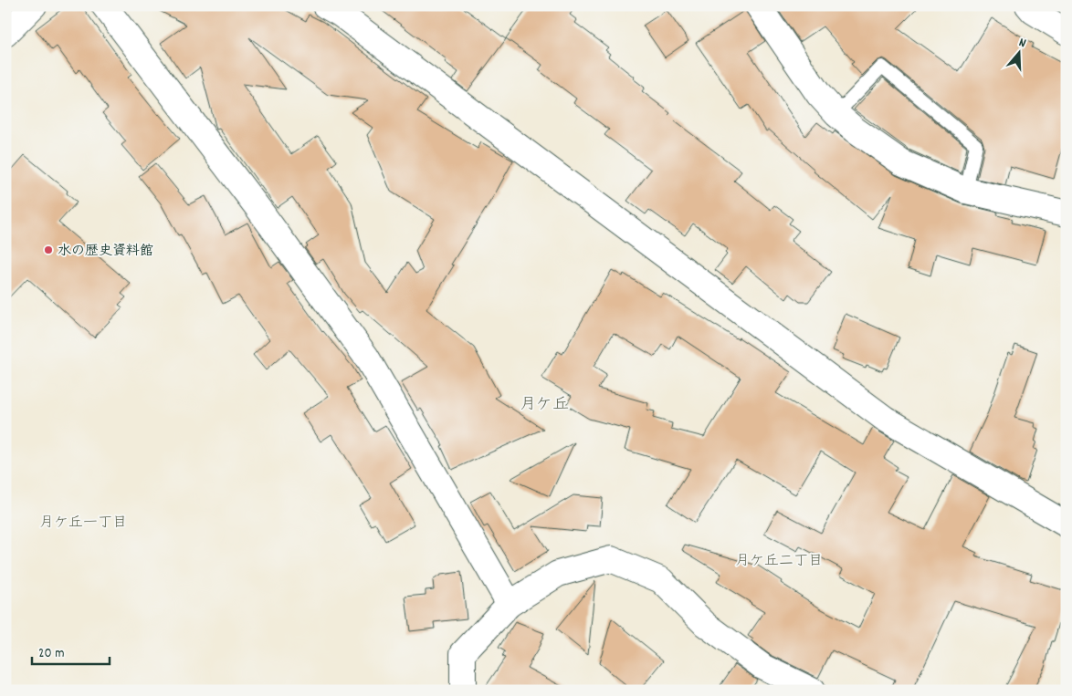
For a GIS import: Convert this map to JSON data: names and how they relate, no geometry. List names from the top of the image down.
{
  "districts": ["月ケ丘", "月ケ丘一丁目", "月ケ丘二丁目"],
  "places": ["水の歴史資料館"],
  "scale_bar": "20 m",
  "north": "top"
}
